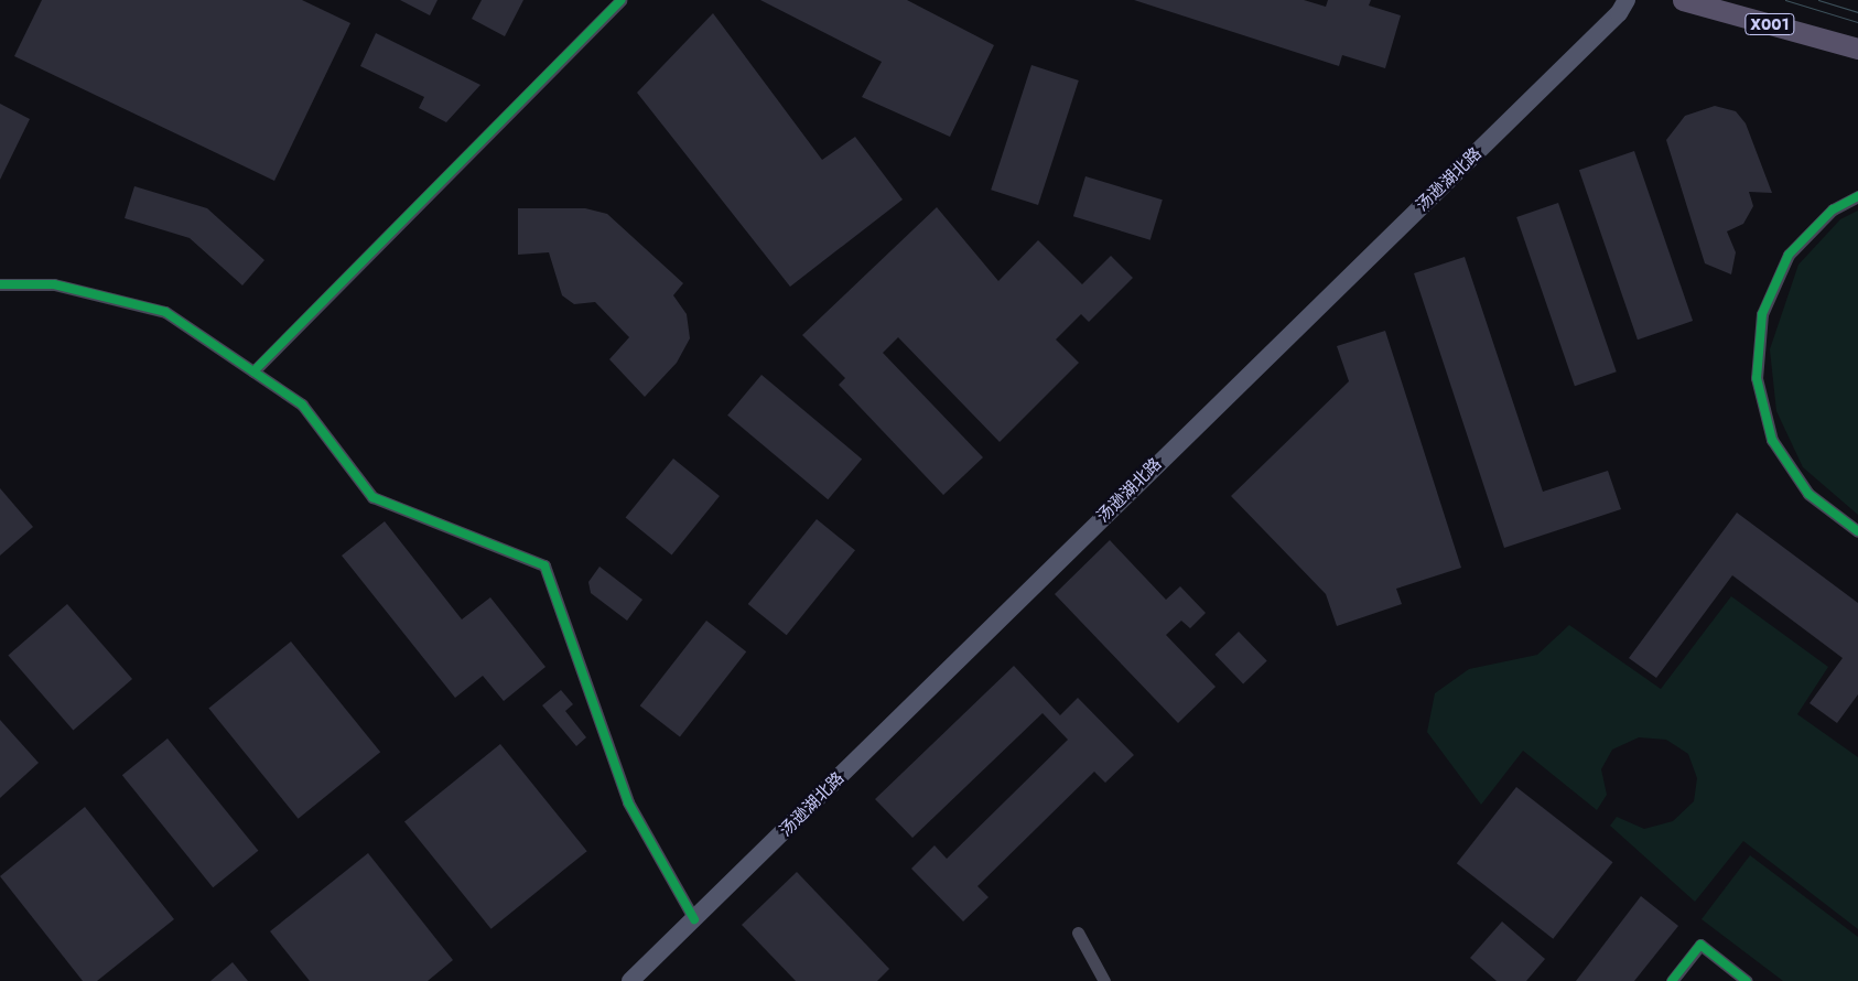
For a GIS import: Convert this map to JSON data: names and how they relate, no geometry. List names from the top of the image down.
{
  "streets": {
    "main road": ["X001", "汤逊湖北路"]
  }
}
